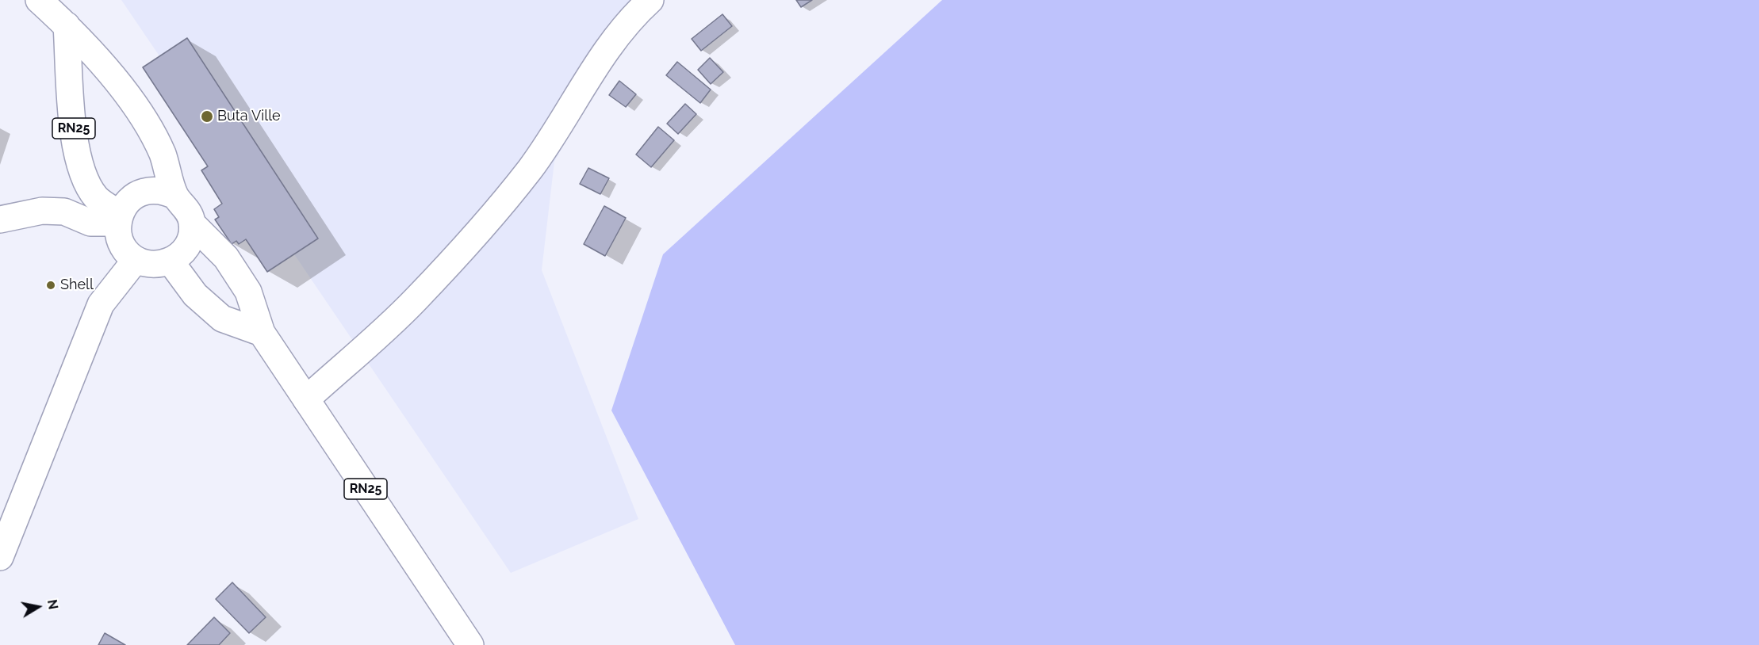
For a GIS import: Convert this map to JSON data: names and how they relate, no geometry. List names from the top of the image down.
{
  "streets": {
    "main road": ["RN25"]
  },
  "places": ["Buta Ville", "Shell"],
  "north": "right"
}
